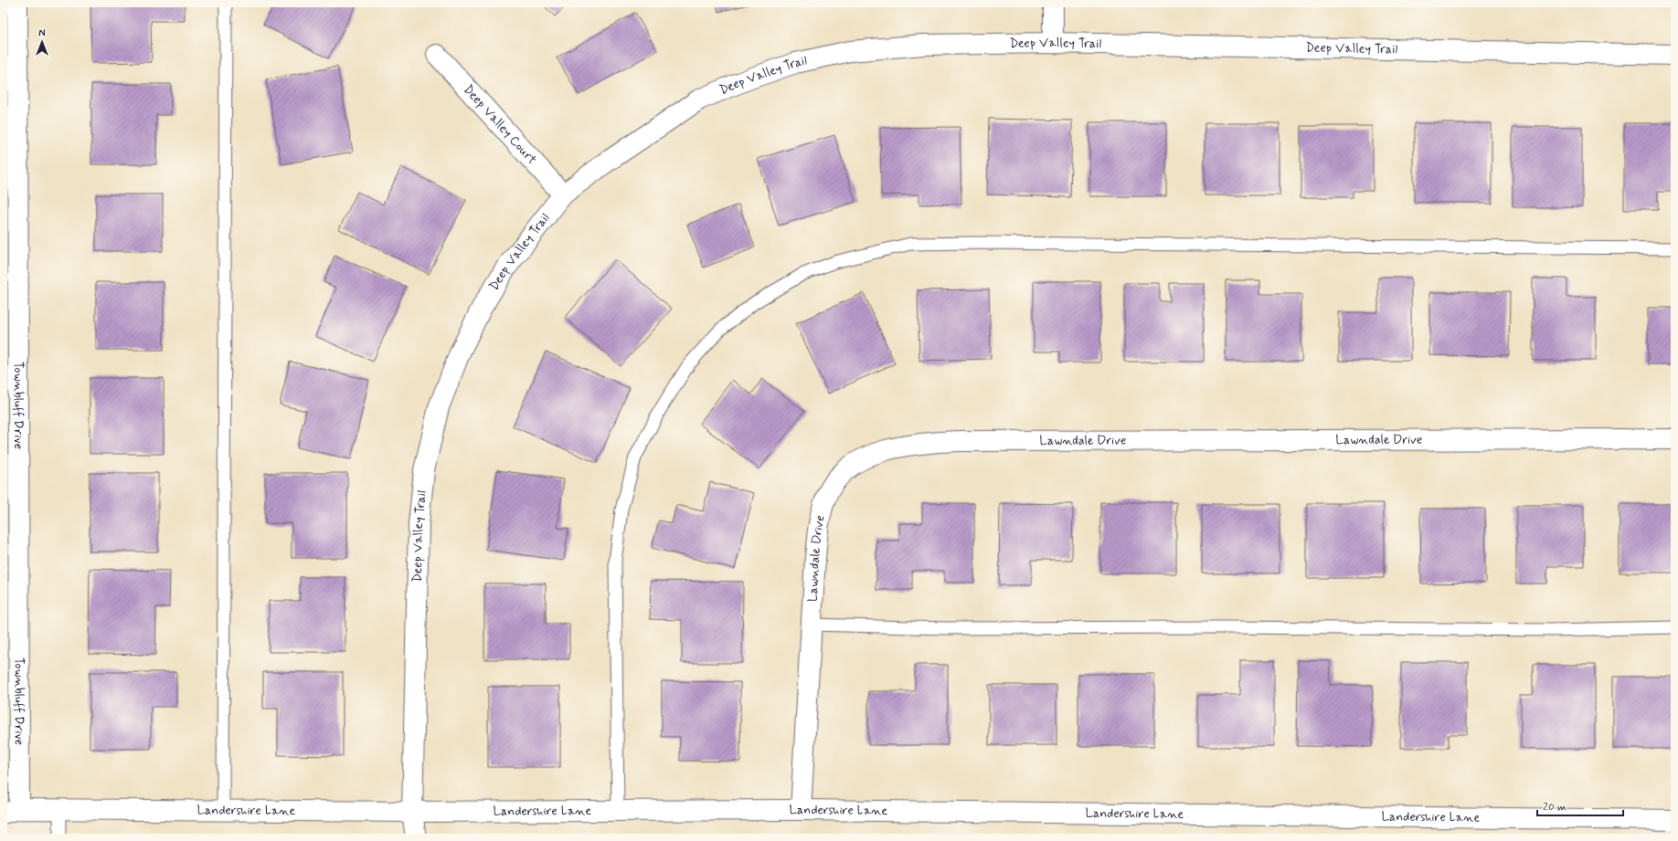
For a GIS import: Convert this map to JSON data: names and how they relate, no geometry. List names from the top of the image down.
{
  "streets": {
    "street": [
      "Deep Valley Trail",
      "Deep Valley Court",
      "Townbluff Drive",
      "Lawndale Drive",
      "Landershire Lane"
    ]
  },
  "crossings": [
    ["Deep Valley Trail", "Deep Valley Court"],
    ["Deep Valley Trail", "Landershire Lane"],
    ["Townbluff Drive", "Landershire Lane"],
    ["Lawndale Drive", "Landershire Lane"]
  ],
  "scale_bar": "20 m",
  "north": "top"
}
